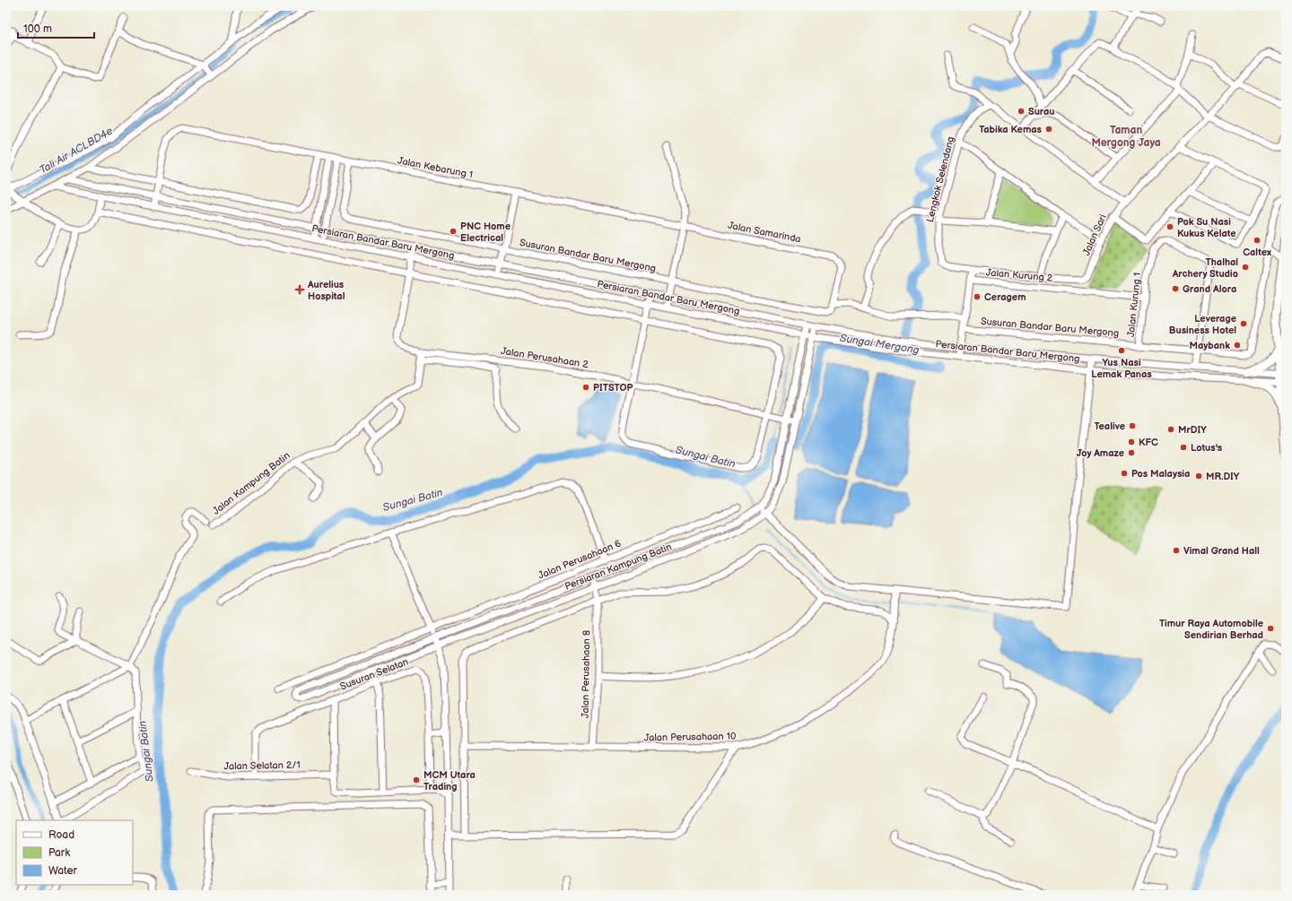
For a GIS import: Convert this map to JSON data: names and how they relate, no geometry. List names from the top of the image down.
{
  "streets": {
    "street": [
      "Jalan Kebarung 1",
      "Lengkok Selendang",
      "Jalan Samarinda",
      "Jalan Sari",
      "Persiaran Bandar Baru Mergong",
      "Susuran Bandar Baru Mergong",
      "Jalan Kurung 2",
      "Jalan Kurung 1",
      "Jalan Perusahaan 2",
      "Jalan Kampung Batin",
      "Jalan Perusahaan 6",
      "Persiaran Kampung Batin",
      "Susuran Selatan",
      "Jalan Perusahaan 8",
      "Jalan Perusahaan 10",
      "Jalan Selatan 2/1"
    ]
  },
  "crossings": [
    ["Jalan Kebarung 1", "Jalan Samarinda"],
    ["Jalan Kebarung 1", "Susuran Bandar Baru Mergong"],
    ["Lengkok Selendang", "Jalan Sari"],
    ["Jalan Samarinda", "Susuran Bandar Baru Mergong"],
    ["Persiaran Bandar Baru Mergong", "Jalan Kurung 1"],
    ["Persiaran Bandar Baru Mergong", "Jalan Perusahaan 2"],
    ["Persiaran Bandar Baru Mergong", "Persiaran Kampung Batin"],
    ["Susuran Bandar Baru Mergong", "Jalan Kurung 1"],
    ["Jalan Kurung 2", "Jalan Kurung 1"],
    ["Jalan Perusahaan 2", "Jalan Kampung Batin"],
    ["Jalan Perusahaan 2", "Persiaran Kampung Batin"],
    ["Persiaran Kampung Batin", "Jalan Perusahaan 8"],
    ["Susuran Selatan", "Jalan Selatan 2/1"],
    ["Jalan Perusahaan 8", "Jalan Perusahaan 10"]
  ],
  "districts": ["Taman Mergong Jaya"],
  "water": ["Tali Air ACLBD4e", "Sungai Mergong", "Sungai Batin"],
  "places": {
    "other": [
      "Surau",
      "Tabika Kemas",
      "Pok Su Nasi Kukus Kelate",
      "PNC Home Electrical",
      "Caltex",
      "Thalhal Archery Studio",
      "Grand Alora",
      "Ceragem",
      "Leverage Business Hotel",
      "Maybank",
      "Yus Nasi Lemak Panas",
      "PITSTOP",
      "Tealive",
      "MrDIY",
      "KFC",
      "Lotus's",
      "Joy Amaze",
      "Pos Malaysia",
      "MR.DIY",
      "Vimal Grand Hall",
      "Timur Raya Automobile Sendirian Berhad",
      "MCM Utara Trading"
    ],
    "health": ["Aurelius Hospital"]
  },
  "legend": ["Road", "Park", "Water"],
  "scale_bar": "100 m"
}
